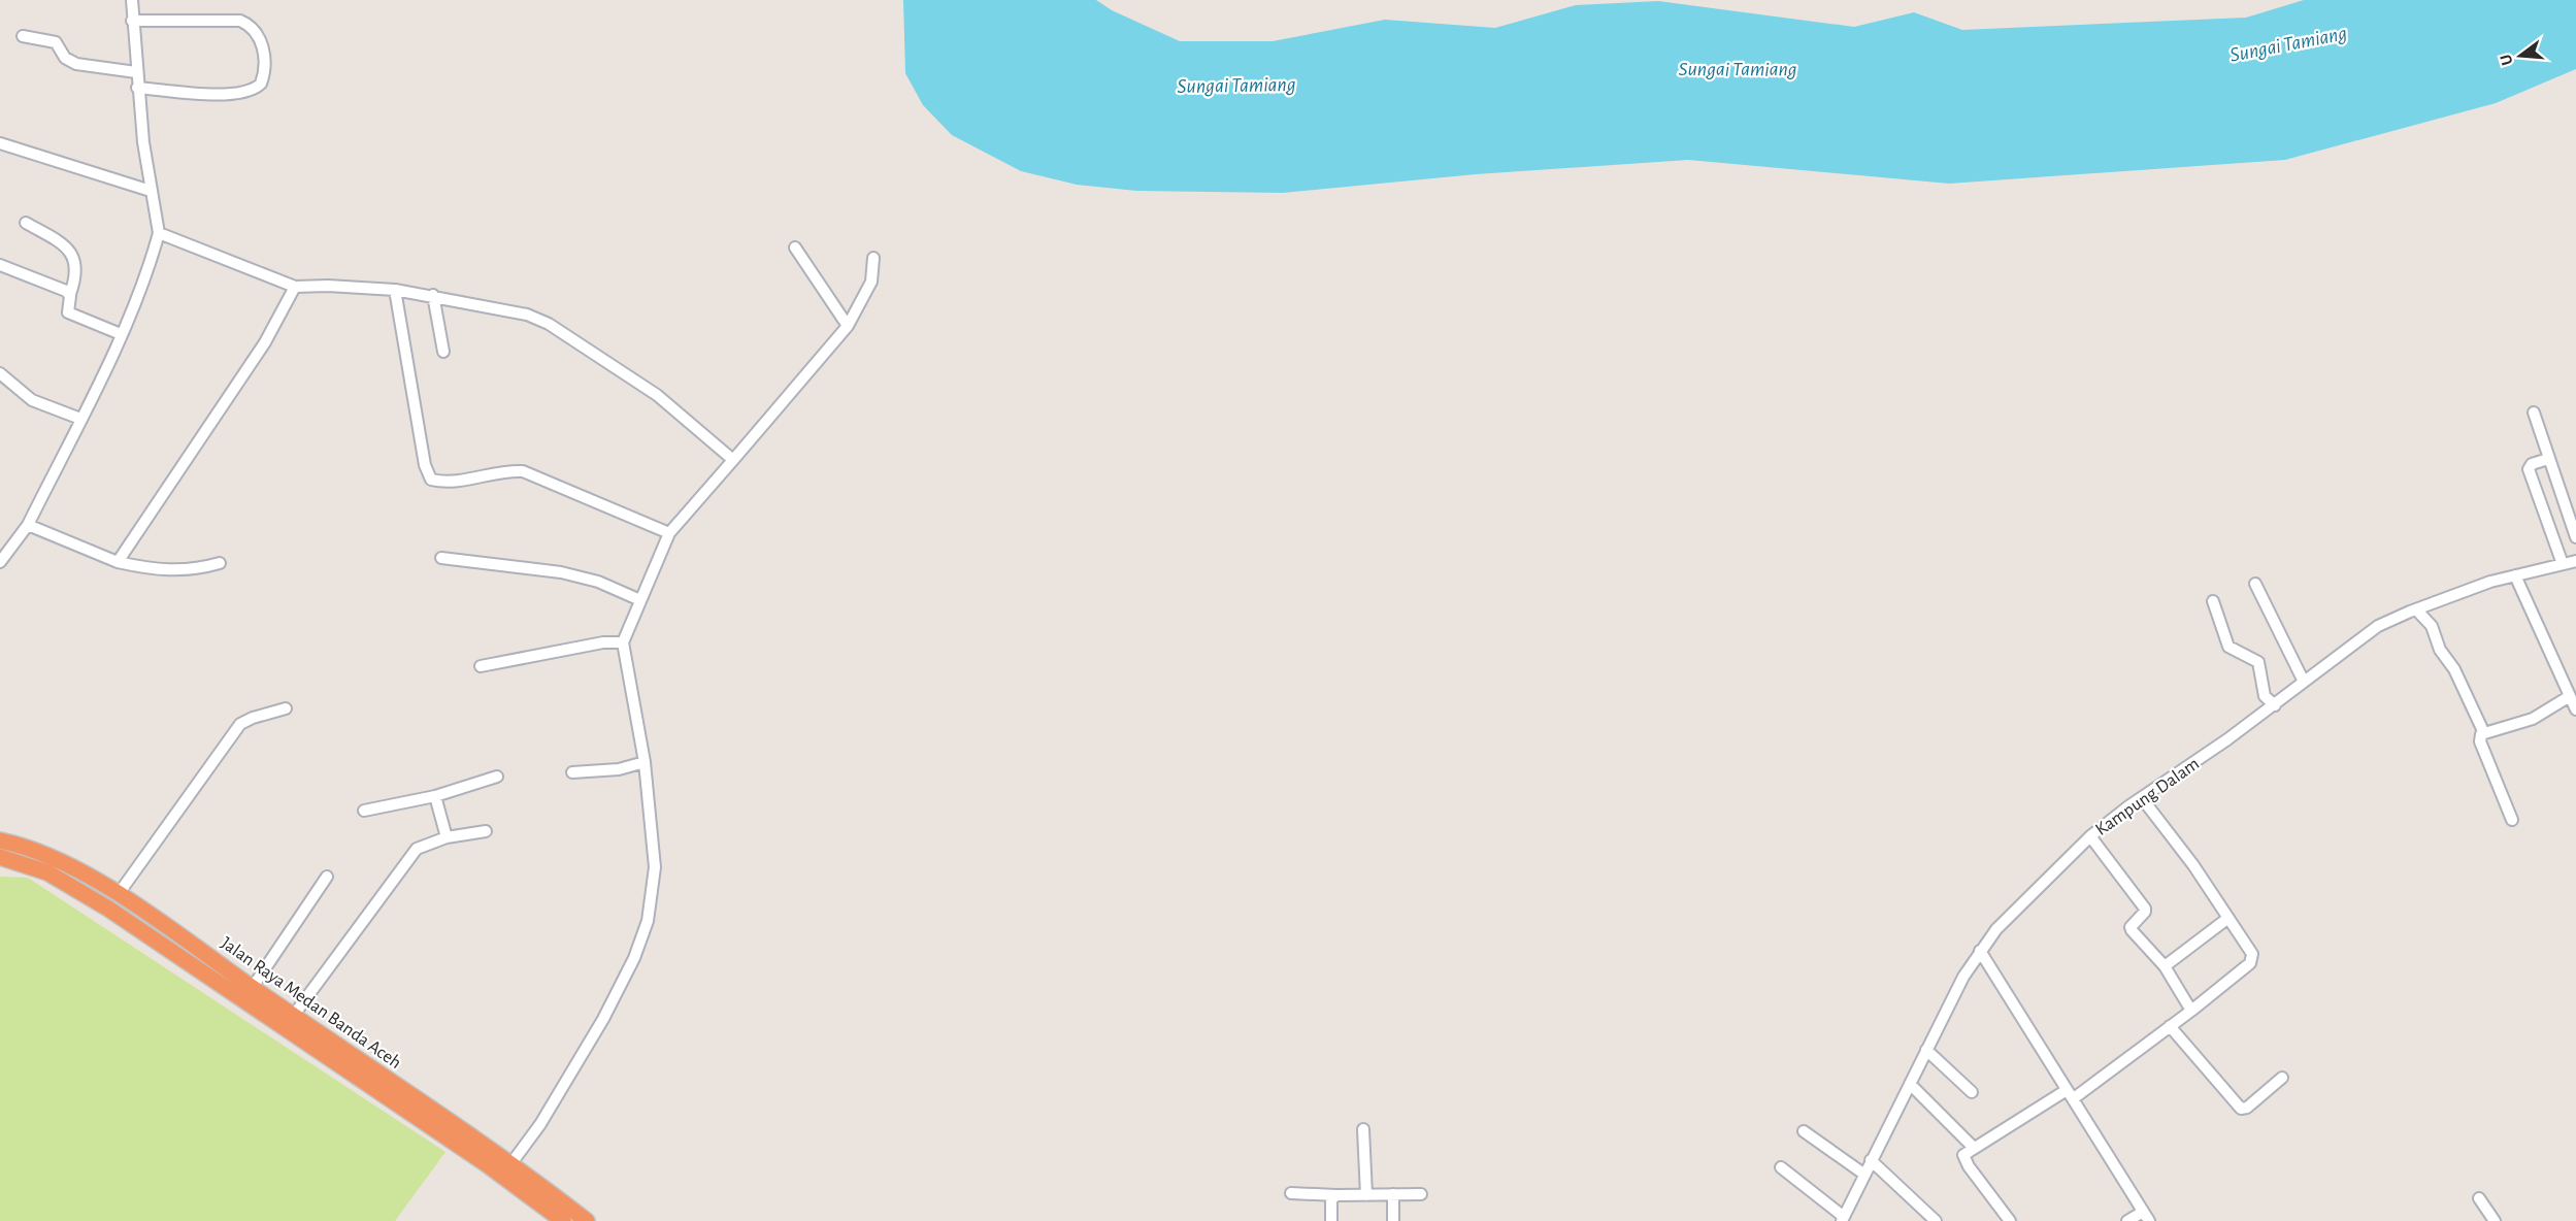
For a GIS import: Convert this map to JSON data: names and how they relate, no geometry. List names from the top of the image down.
{
  "streets": {
    "highway": ["Jalan Raya Medan Banda Aceh"],
    "street": ["Kampung Dalam"]
  },
  "water": ["Sungai Tamiang"],
  "north": "left"
}
